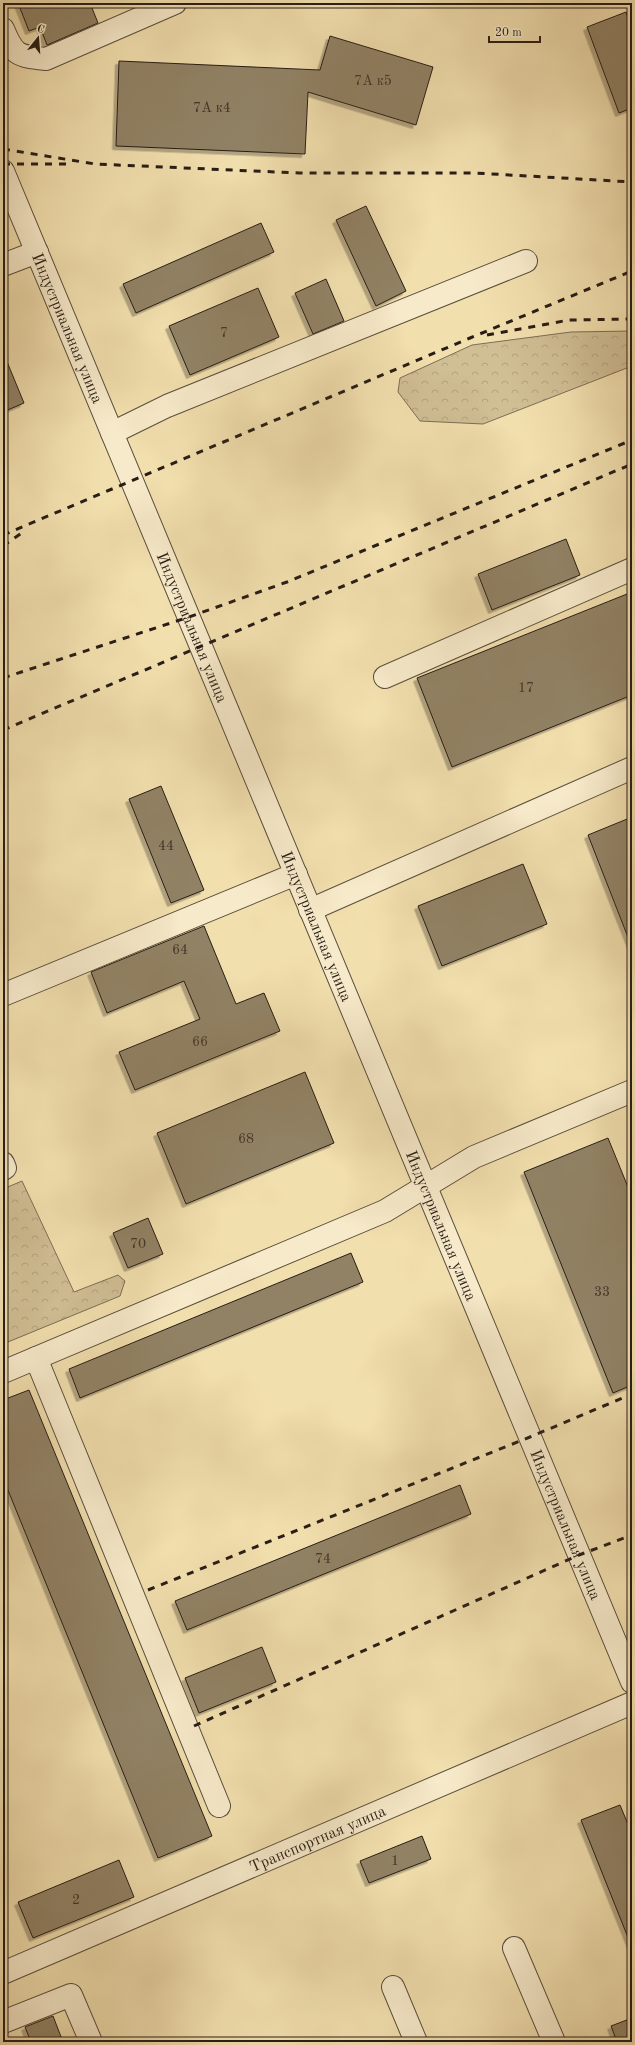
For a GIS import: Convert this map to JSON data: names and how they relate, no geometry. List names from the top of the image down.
{
  "streets": {
    "street": ["Индустриальная улица", "Транспортная улица"]
  },
  "house_numbers": [
    "7А к5",
    "7А к4",
    "7",
    "17",
    "44",
    "64",
    "66",
    "68",
    "70",
    "33",
    "74",
    "1",
    "2"
  ],
  "scale_bar": "20 m",
  "north": "top"
}
